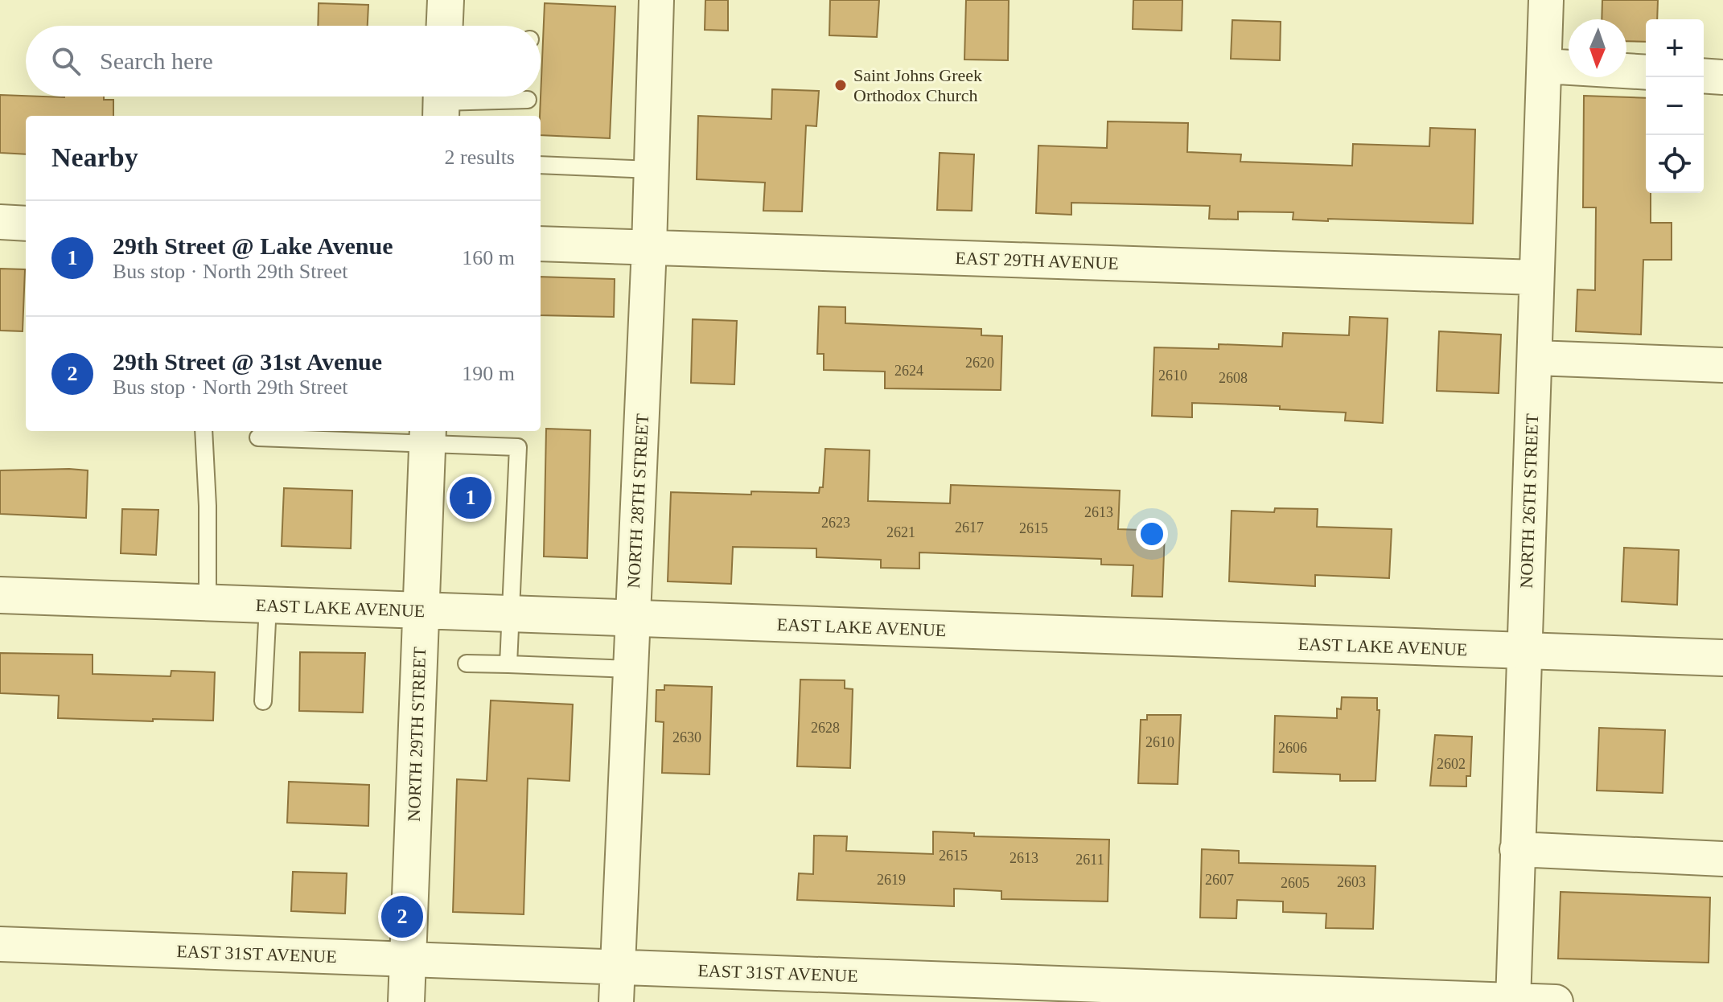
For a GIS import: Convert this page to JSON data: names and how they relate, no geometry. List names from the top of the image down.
{
  "streets": {
    "street": [
      "EAST 29TH AVENUE",
      "NORTH 28TH STREET",
      "NORTH 26TH STREET",
      "EAST LAKE AVENUE",
      "NORTH 29TH STREET",
      "EAST 31ST AVENUE"
    ]
  },
  "crossings": [
    ["EAST 29TH AVENUE", "NORTH 28TH STREET"],
    ["EAST 29TH AVENUE", "NORTH 26TH STREET"],
    ["NORTH 28TH STREET", "EAST LAKE AVENUE"],
    ["NORTH 28TH STREET", "EAST 31ST AVENUE"],
    ["NORTH 26TH STREET", "EAST LAKE AVENUE"],
    ["NORTH 26TH STREET", "EAST 31ST AVENUE"],
    ["EAST LAKE AVENUE", "NORTH 29TH STREET"],
    ["NORTH 29TH STREET", "EAST 31ST AVENUE"]
  ],
  "places": ["Saint Johns Greek Orthodox Church"],
  "house_numbers": [
    "2620",
    "2624",
    "2610",
    "2608",
    "2613",
    "2623",
    "2617",
    "2615",
    "2621",
    "2628",
    "2630",
    "2610",
    "2606",
    "2602",
    "2615",
    "2613",
    "2611",
    "2619",
    "2607",
    "2603",
    "2605"
  ],
  "north": "bottom",
  "page": {
    "map_buttons": ["+", "−"],
    "search": "Search here",
    "heading": ["Nearby", "2 results"],
    "list": [
      {
        "mark": "1",
        "name": "29th Street @ Lake Avenue",
        "note": "Bus stop · North 29th Street",
        "value": "160 m"
      },
      {
        "mark": "2",
        "name": "29th Street @ 31st Avenue",
        "note": "Bus stop · North 29th Street",
        "value": "190 m"
      }
    ],
    "pins": ["1", "2"]
  }
}
